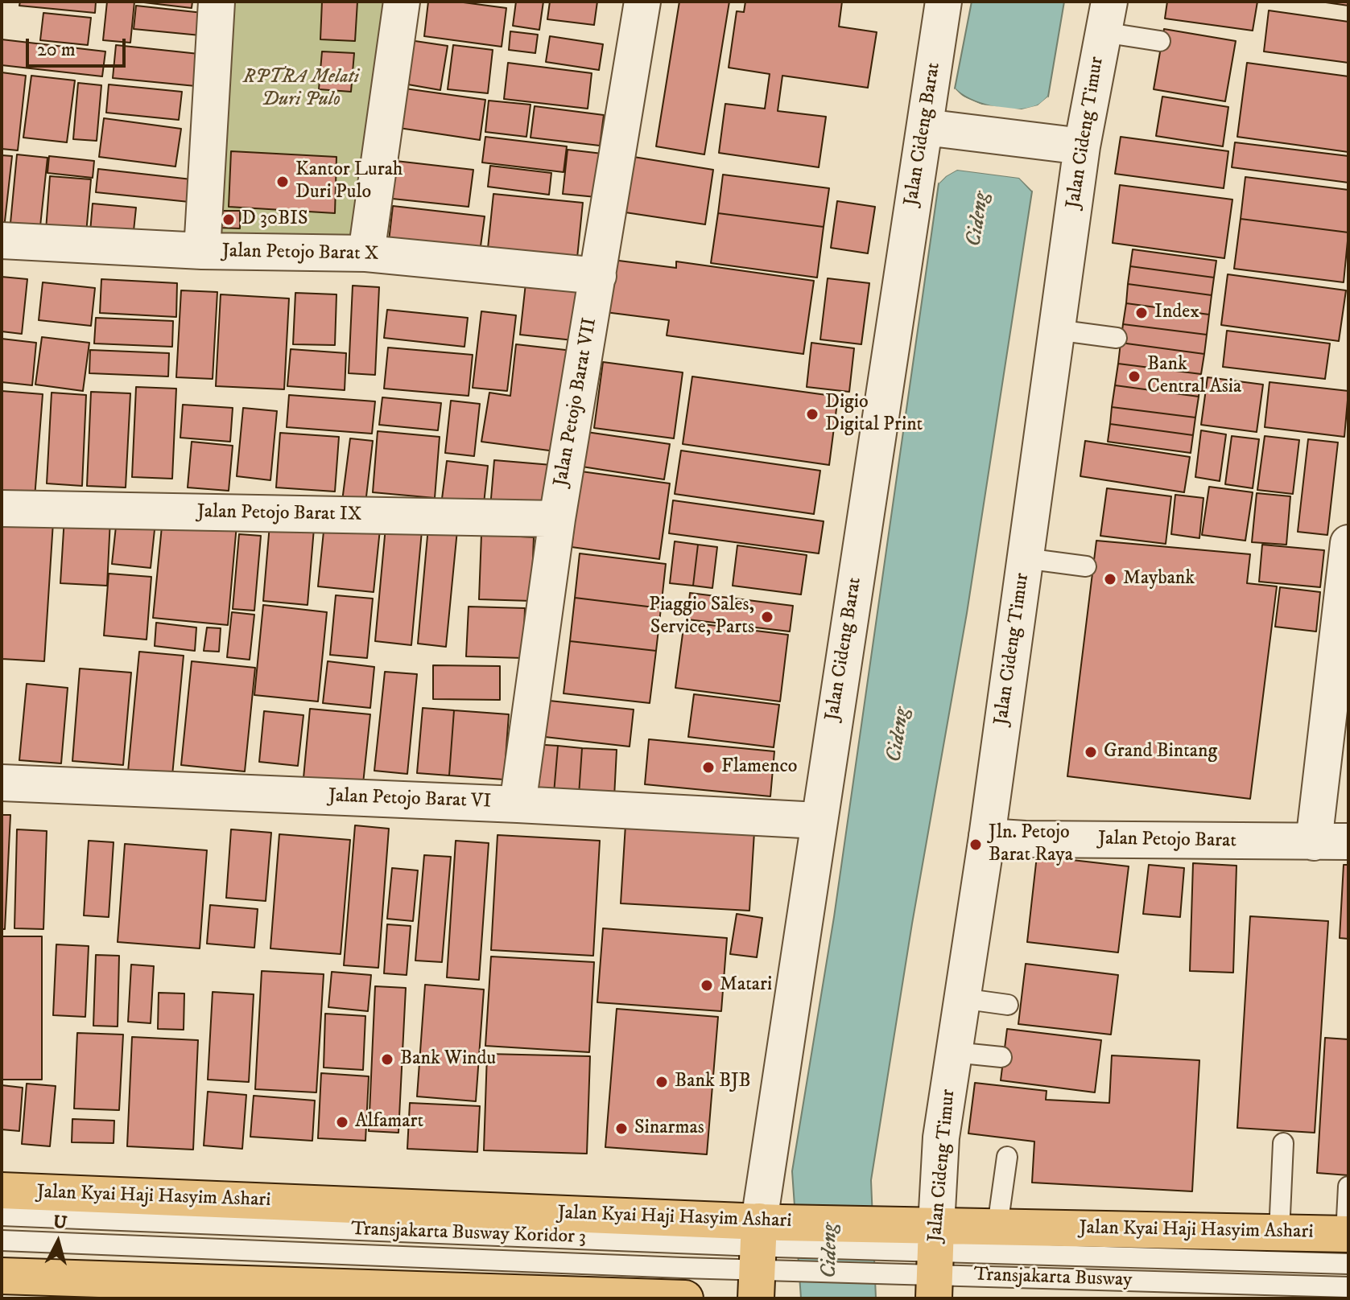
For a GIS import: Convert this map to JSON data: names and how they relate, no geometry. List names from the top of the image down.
{
  "streets": {
    "main road": ["Jalan Kyai Haji Hasyim Ashari"],
    "street": [
      "Jalan Cideng Timur",
      "Jalan Cideng Barat",
      "Jalan Petojo Barat X",
      "Jalan Petojo Barat VII",
      "Jalan Petojo Barat IX",
      "Jalan Petojo Barat VI",
      "Jalan Petojo Barat"
    ],
    "lane": ["Transjakarta Busway Koridor 3", "Transjakarta Busway"]
  },
  "crossings": [
    ["Jalan Cideng Timur", "Jalan Petojo Barat"],
    ["Jalan Cideng Timur", "Jalan Kyai Haji Hasyim Ashari"],
    ["Jalan Cideng Timur", "Transjakarta Busway"],
    ["Jalan Cideng Barat", "Jalan Petojo Barat VI"],
    ["Jalan Cideng Barat", "Jalan Kyai Haji Hasyim Ashari"],
    ["Jalan Cideng Barat", "Transjakarta Busway Koridor 3"],
    ["Jalan Cideng Barat", "Transjakarta Busway"],
    ["Jalan Petojo Barat X", "Jalan Petojo Barat VII"],
    ["Jalan Petojo Barat VII", "Jalan Petojo Barat IX"],
    ["Jalan Petojo Barat VII", "Jalan Petojo Barat VI"],
    ["Jalan Kyai Haji Hasyim Ashari", "Transjakarta Busway Koridor 3"],
    ["Jalan Kyai Haji Hasyim Ashari", "Transjakarta Busway"],
    ["Transjakarta Busway Koridor 3", "Transjakarta Busway"]
  ],
  "water": ["Cideng"],
  "parks": ["RPTRA Melati Duri Pulo"],
  "places": [
    "Kantor Lurah Duri Pulo",
    "D 30BIS",
    "Index",
    "Bank Central Asia",
    "Digio Digital Print",
    "Maybank",
    "Piaggio Sales, Service, Parts",
    "Grand Bintang",
    "Flamenco",
    "Jln. Petojo Barat Raya",
    "Matari",
    "Bank Windu",
    "Bank BJB",
    "Alfamart",
    "Sinarmas"
  ],
  "scale_bar": "20 m",
  "north": "top"
}
